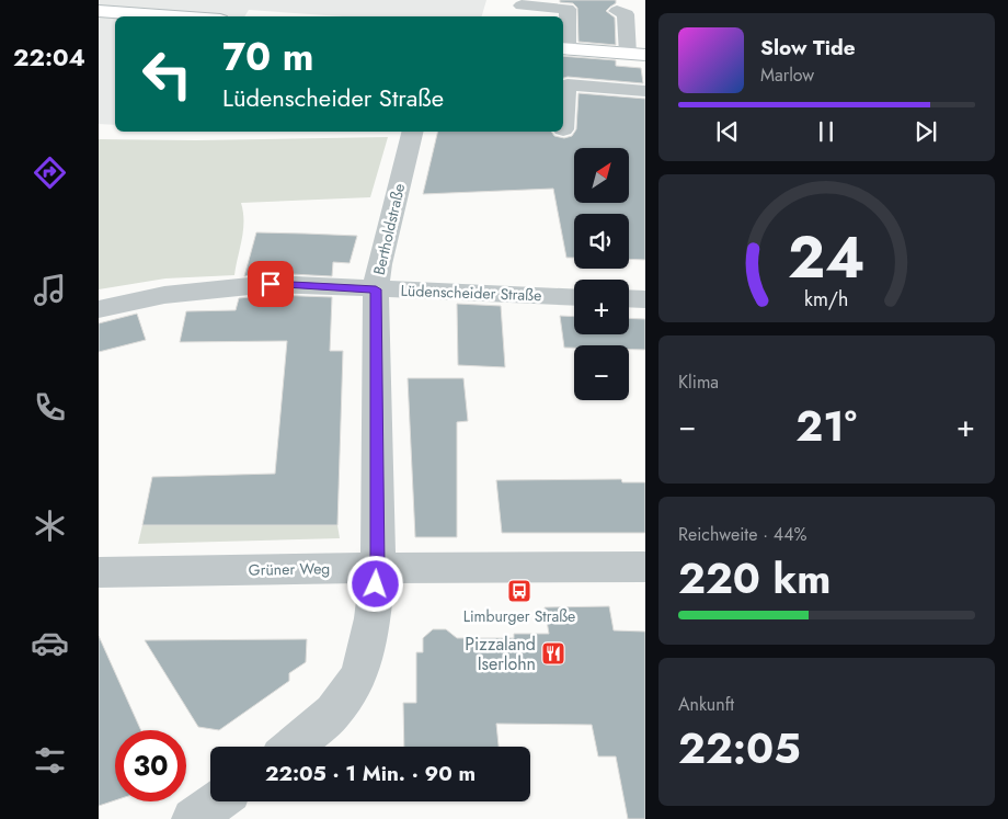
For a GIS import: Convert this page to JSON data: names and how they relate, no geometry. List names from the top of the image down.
{
  "streets": {
    "street": ["Bertholdstraße", "Lüdenscheider Straße", "Grüner Weg"]
  },
  "crossings": [
    ["Bertholdstraße", "Lüdenscheider Straße"],
    ["Bertholdstraße", "Grüner Weg"]
  ],
  "places": {
    "bus stop": ["Limburger Straße"],
    "restaurant": ["Pizzaland Iserlohn"]
  },
  "north": "top right",
  "page": {
    "tabs": "22:04",
    "turn": ["70 m", "Lüdenscheider Straße"],
    "song": ["Slow Tide", "Marlow"],
    "map_buttons": ["+", "−"],
    "tile": [
      "Klima",
      ["Reichweite · 44%", "220 km"],
      ["Ankunft", "22:05"]
    ],
    "heat": ["−", "21°", "+"],
    "limit": "30",
    "trip": "22:05 · 1 Min. · 90 m",
    "gauge": ["24", "km/h"]
  }
}
